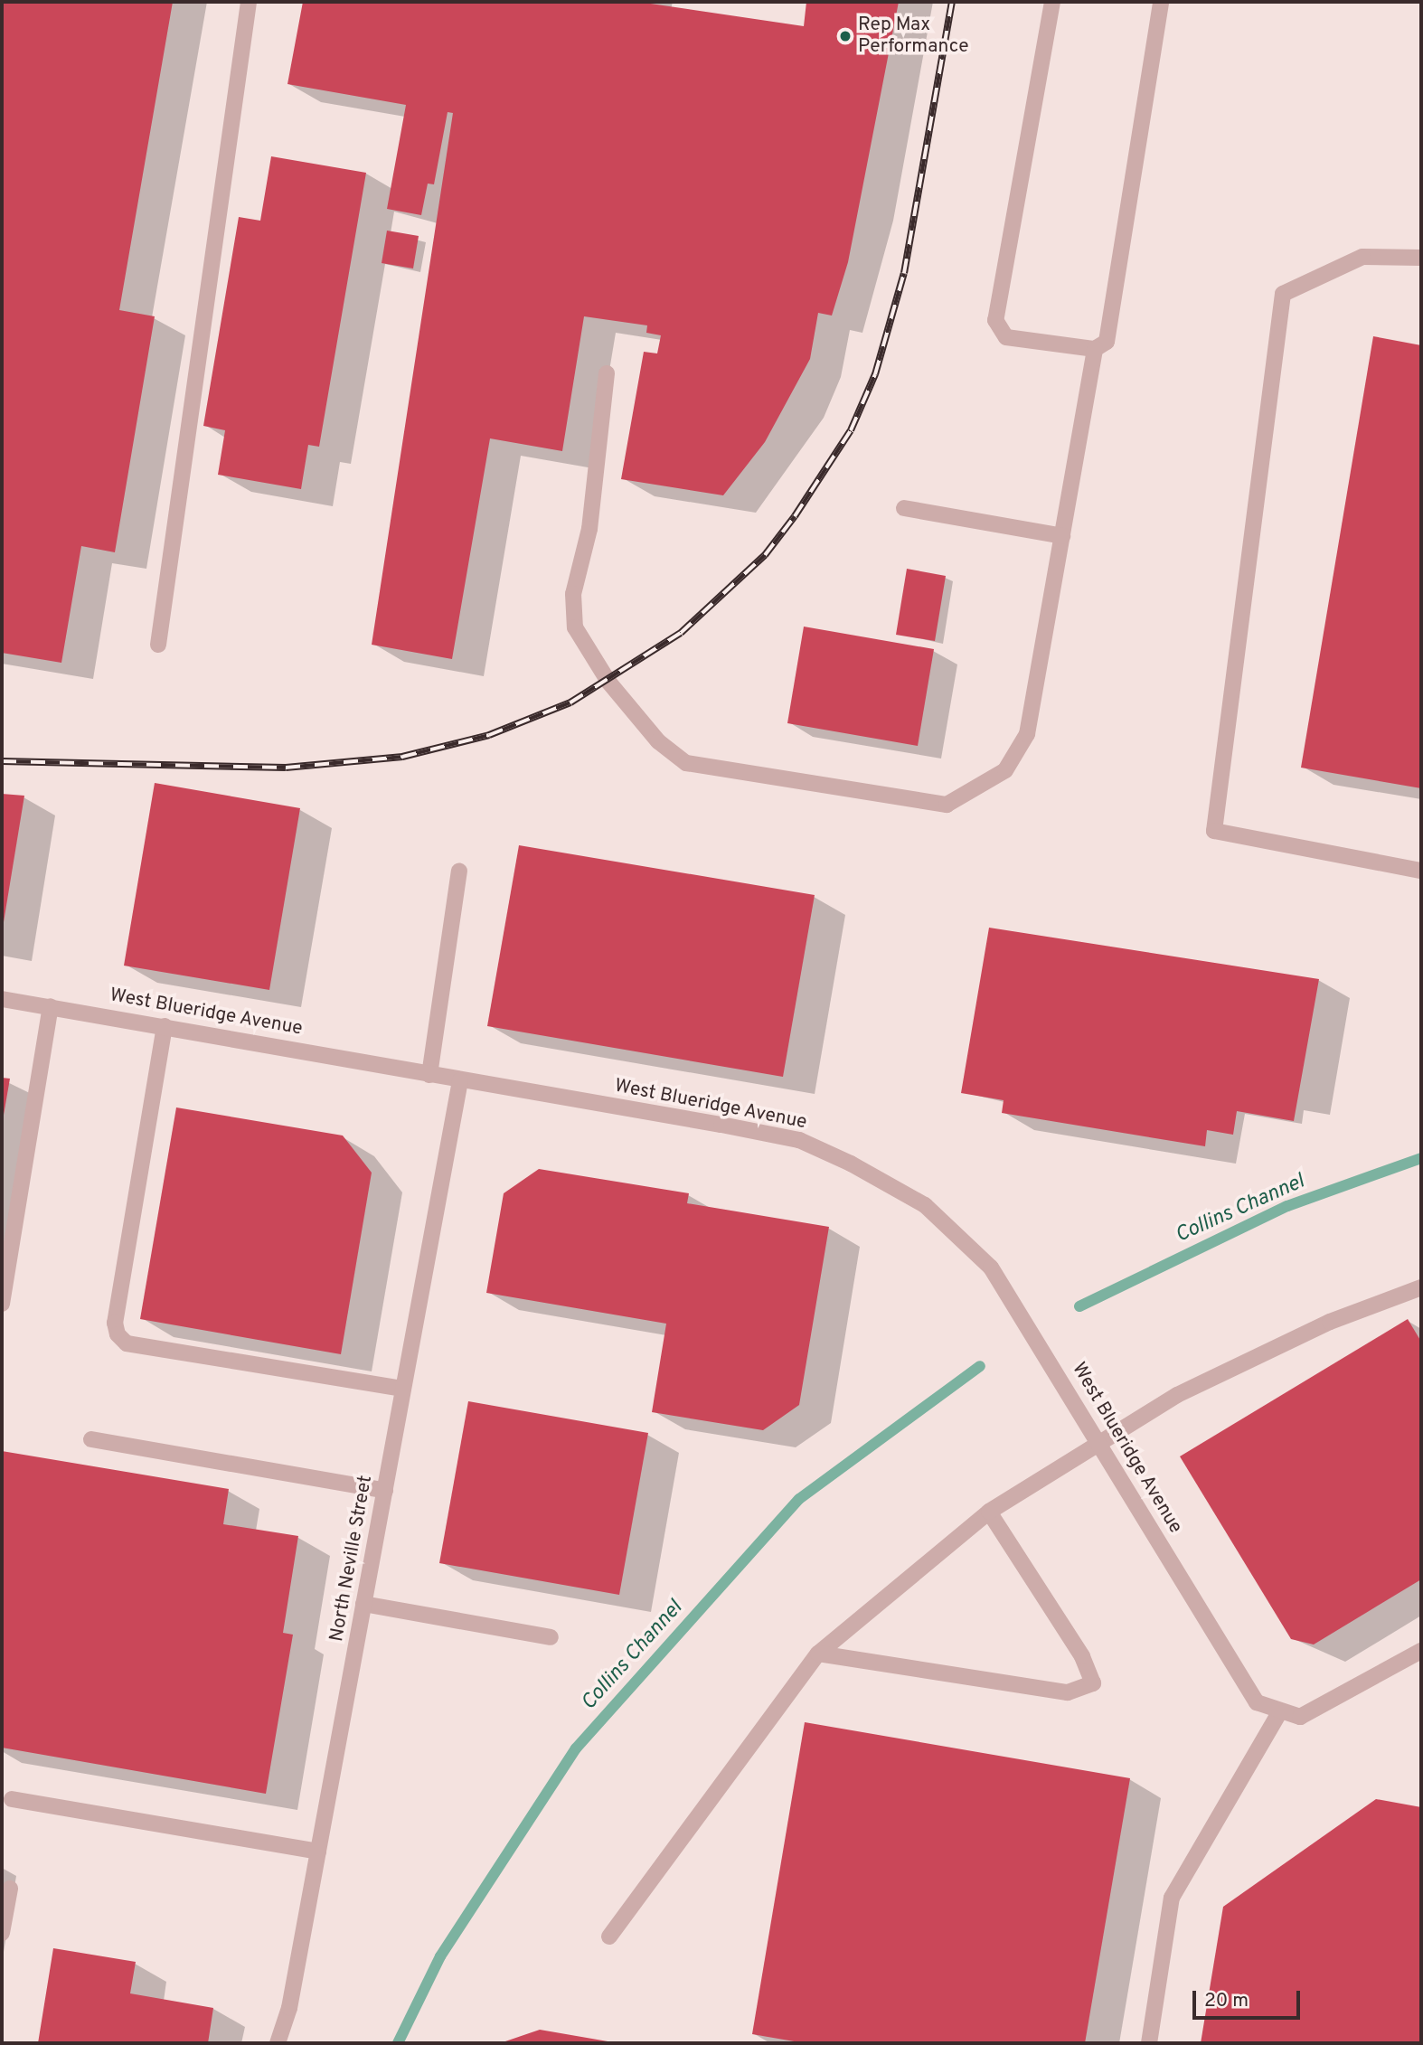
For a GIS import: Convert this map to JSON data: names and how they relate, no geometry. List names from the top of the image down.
{
  "streets": {
    "street": ["West Blueridge Avenue", "North Neville Street"]
  },
  "crossings": [
    ["West Blueridge Avenue", "North Neville Street"]
  ],
  "water": ["Collins Channel"],
  "places": ["Rep Max Performance"],
  "scale_bar": "20 m"
}
